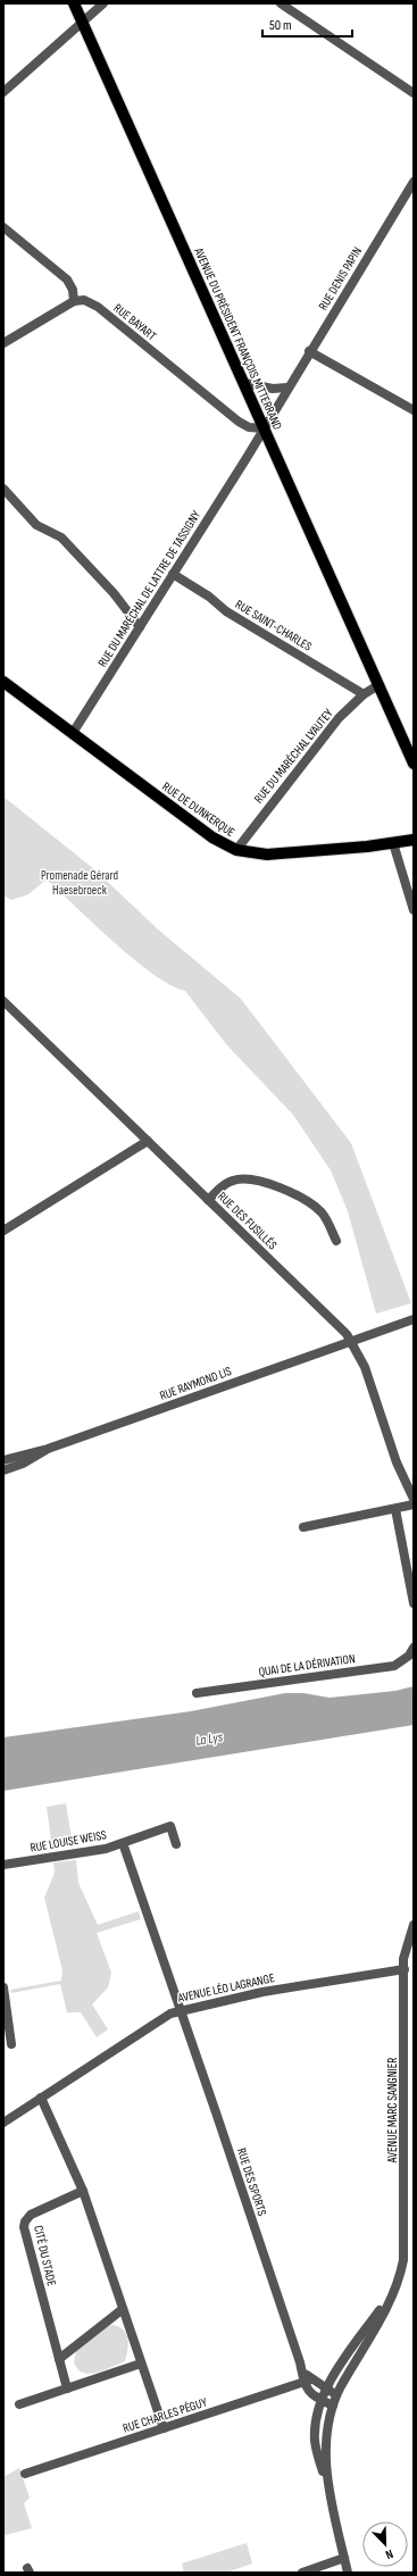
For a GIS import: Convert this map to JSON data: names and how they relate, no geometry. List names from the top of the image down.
{
  "streets": {
    "main road": ["AVENUE DU PRÉSIDENT FRANÇOIS MITTERRAND", "RUE DE DUNKERQUE"],
    "street": [
      "RUE DENIS PAPIN",
      "RUE BAYART",
      "RUE DU MARÉCHAL DE LATTRE DE TASSIGNY",
      "RUE SAINT-CHARLES",
      "RUE DU MARÉCHAL LYAUTEY",
      "RUE DES FUSILLÉS",
      "RUE RAYMOND LIS",
      "QUAI DE LA DÉRIVATION",
      "RUE LOUISE WEISS",
      "AVENUE LÉO LAGRANGE",
      "AVENUE MARC SANGNIER",
      "RUE DES SPORTS",
      "CITÉ DU STADE",
      "RUE CHARLES PÉGUY"
    ]
  },
  "crossings": [
    ["RUE DENIS PAPIN", "RUE BAYART"],
    ["RUE DENIS PAPIN", "AVENUE DU PRÉSIDENT FRANÇOIS MITTERRAND"],
    ["RUE DENIS PAPIN", "RUE DU MARÉCHAL DE LATTRE DE TASSIGNY"],
    ["RUE BAYART", "AVENUE DU PRÉSIDENT FRANÇOIS MITTERRAND"],
    ["RUE BAYART", "RUE DU MARÉCHAL DE LATTRE DE TASSIGNY"],
    ["AVENUE DU PRÉSIDENT FRANÇOIS MITTERRAND", "RUE DU MARÉCHAL DE LATTRE DE TASSIGNY"],
    ["AVENUE DU PRÉSIDENT FRANÇOIS MITTERRAND", "RUE DU MARÉCHAL LYAUTEY"],
    ["RUE DU MARÉCHAL DE LATTRE DE TASSIGNY", "RUE SAINT-CHARLES"],
    ["RUE DU MARÉCHAL DE LATTRE DE TASSIGNY", "RUE DE DUNKERQUE"],
    ["RUE SAINT-CHARLES", "RUE DU MARÉCHAL LYAUTEY"],
    ["RUE DU MARÉCHAL LYAUTEY", "RUE DE DUNKERQUE"],
    ["RUE DES FUSILLÉS", "RUE RAYMOND LIS"],
    ["RUE LOUISE WEISS", "RUE DES SPORTS"],
    ["AVENUE LÉO LAGRANGE", "AVENUE MARC SANGNIER"],
    ["AVENUE LÉO LAGRANGE", "RUE DES SPORTS"],
    ["RUE DES SPORTS", "RUE CHARLES PÉGUY"]
  ],
  "water": ["La Lys"],
  "parks": ["Promenade Gérard Haesebroeck"],
  "scale_bar": "50 m",
  "north": "bottom right"
}
